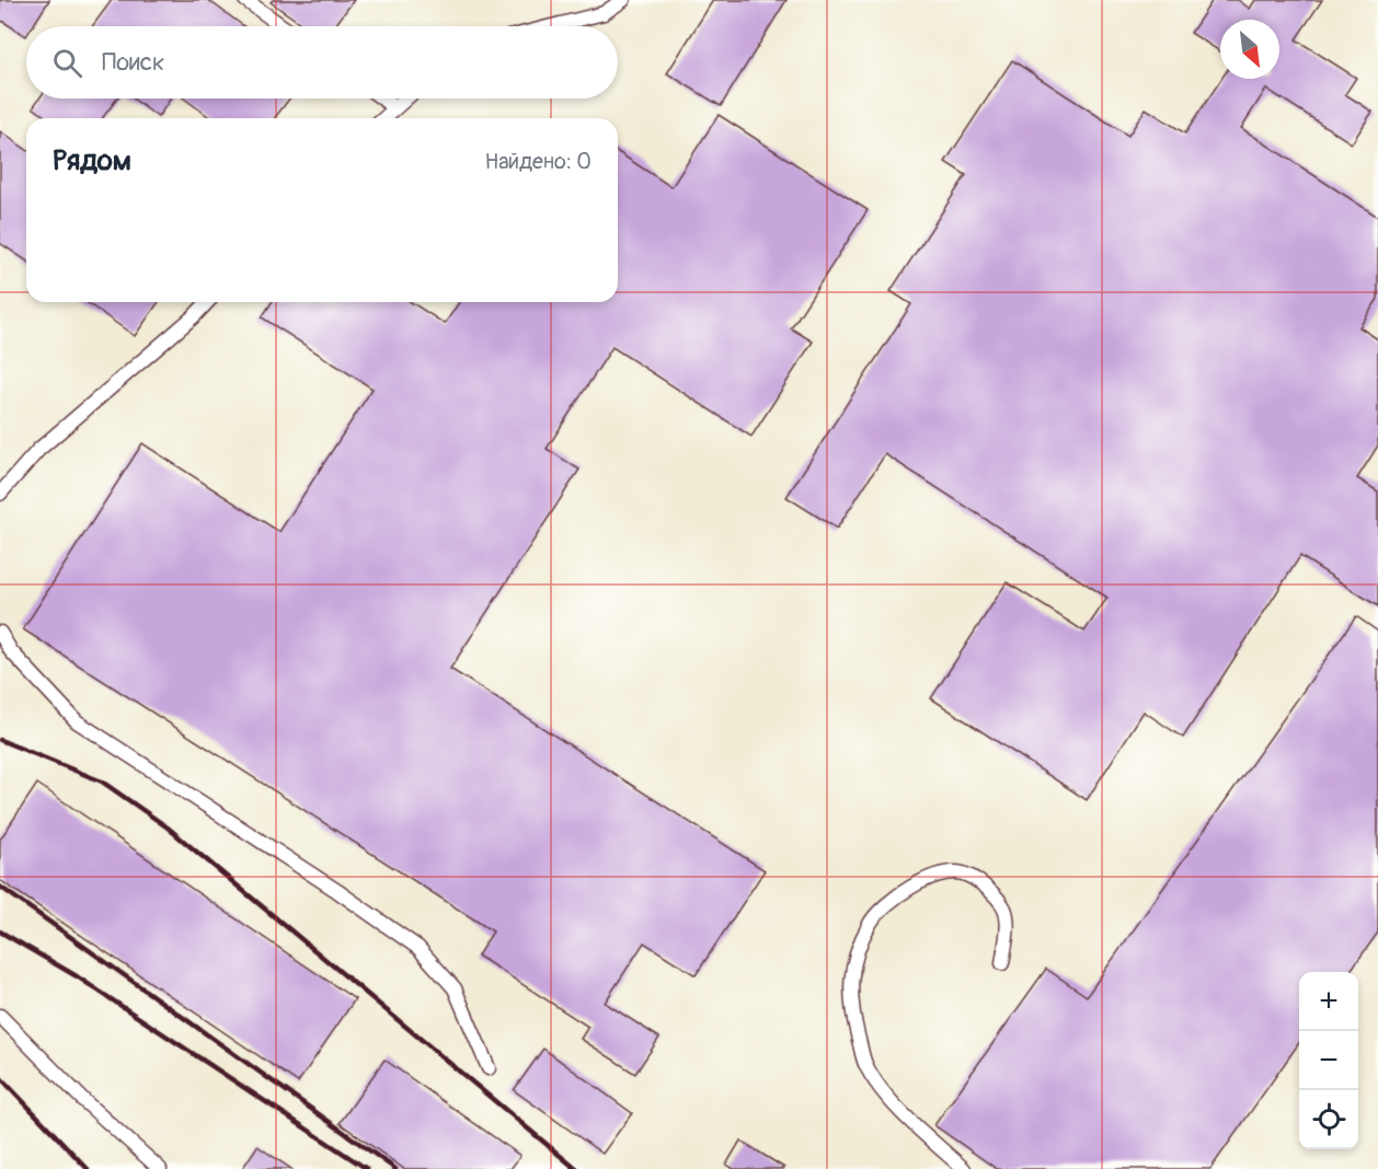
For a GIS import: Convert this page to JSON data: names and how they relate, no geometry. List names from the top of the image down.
{
  "north": "bottom right",
  "page": {
    "search": "Поиск",
    "heading": ["Рядом", "Найдено: 0"],
    "map_buttons": ["+", "−"]
  }
}
